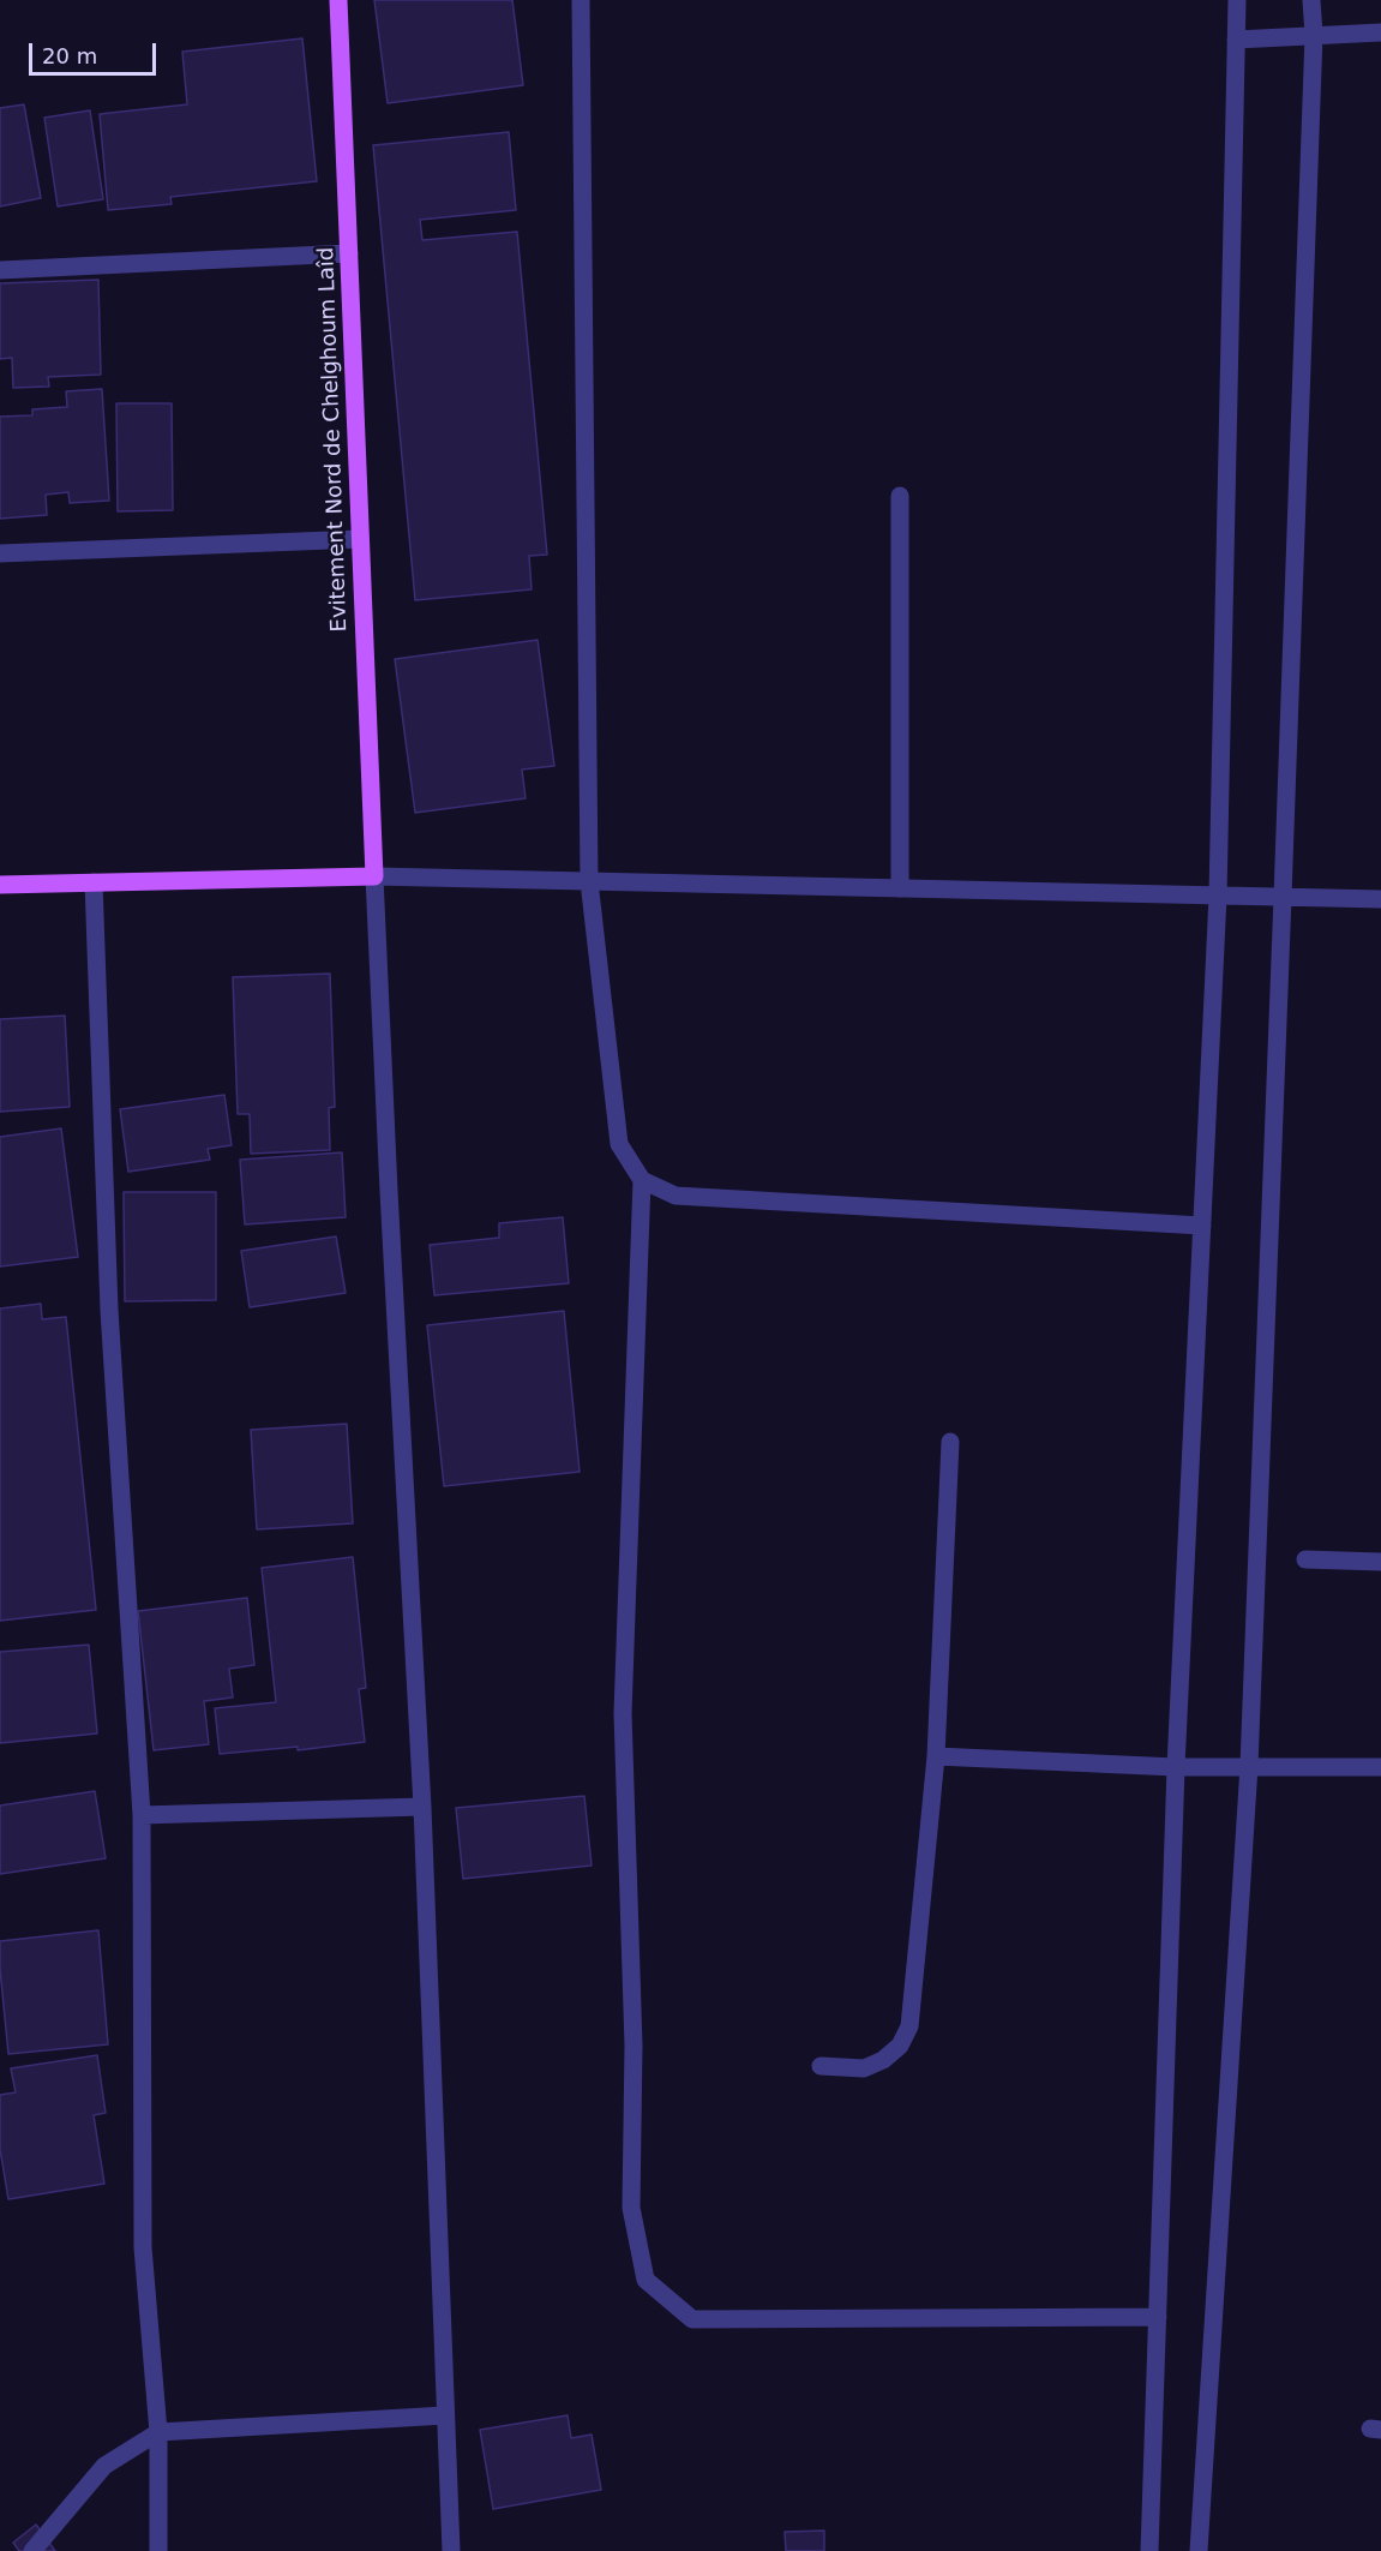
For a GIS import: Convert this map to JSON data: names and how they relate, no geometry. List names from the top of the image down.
{
  "streets": {
    "main road": ["Evitement Nord de Chelghoum Laîd"]
  },
  "scale_bar": "20 m"
}
